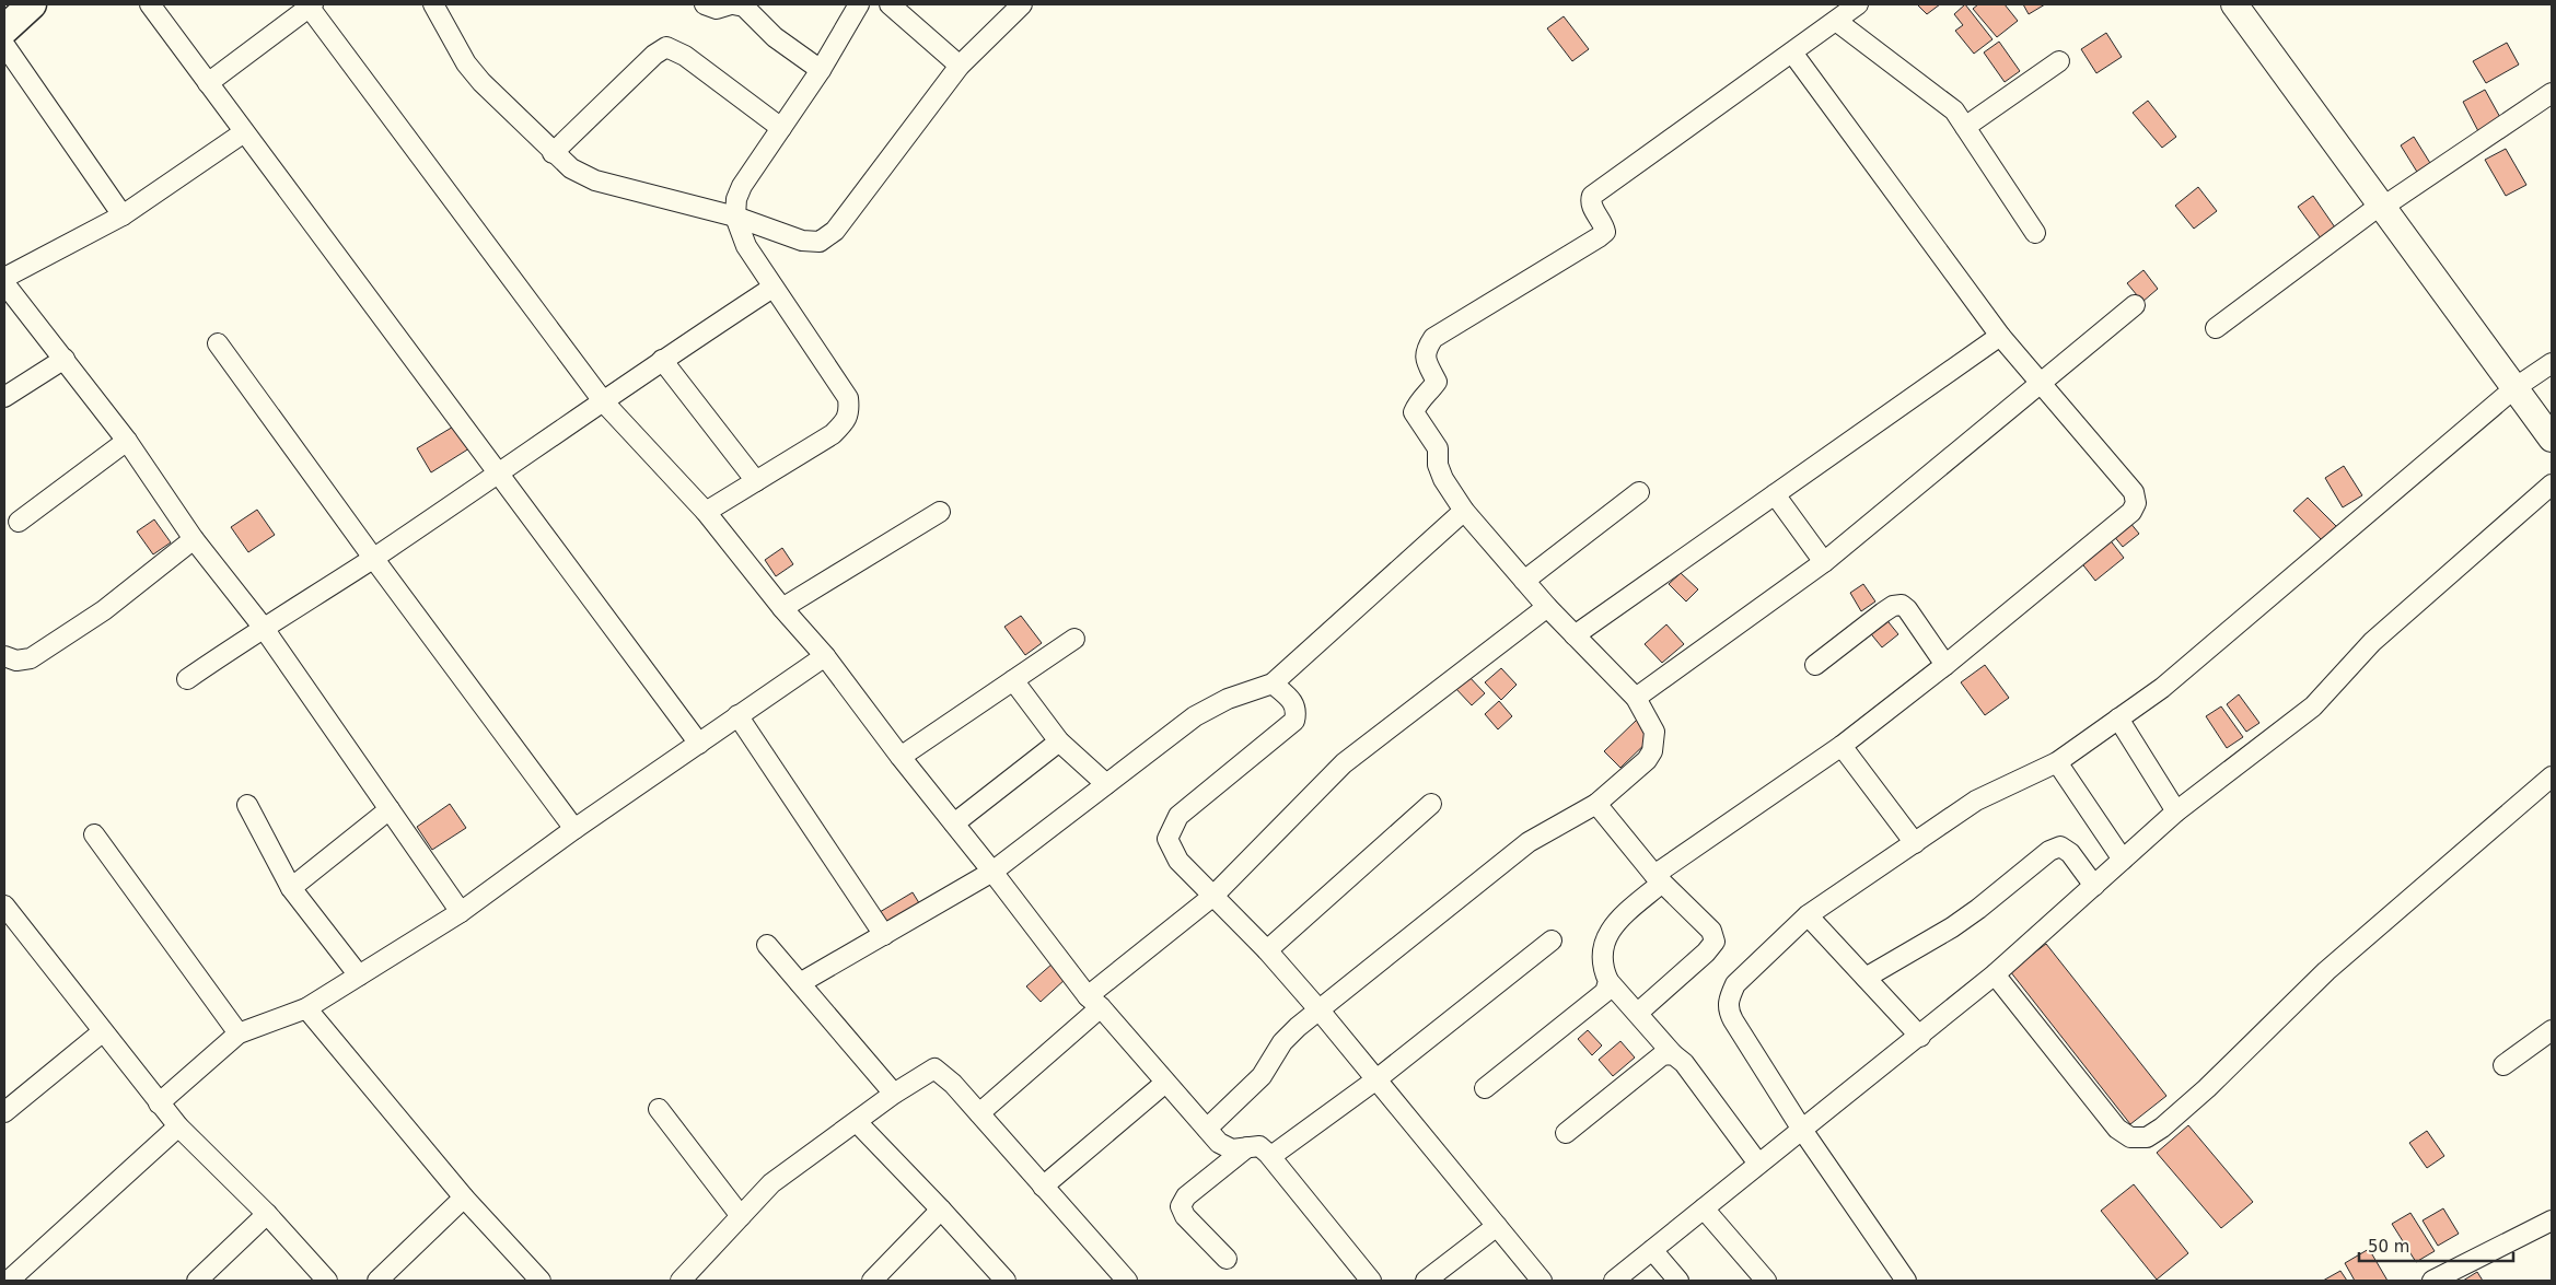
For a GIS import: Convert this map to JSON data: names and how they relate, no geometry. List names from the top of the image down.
{
  "scale_bar": "50 m"
}
